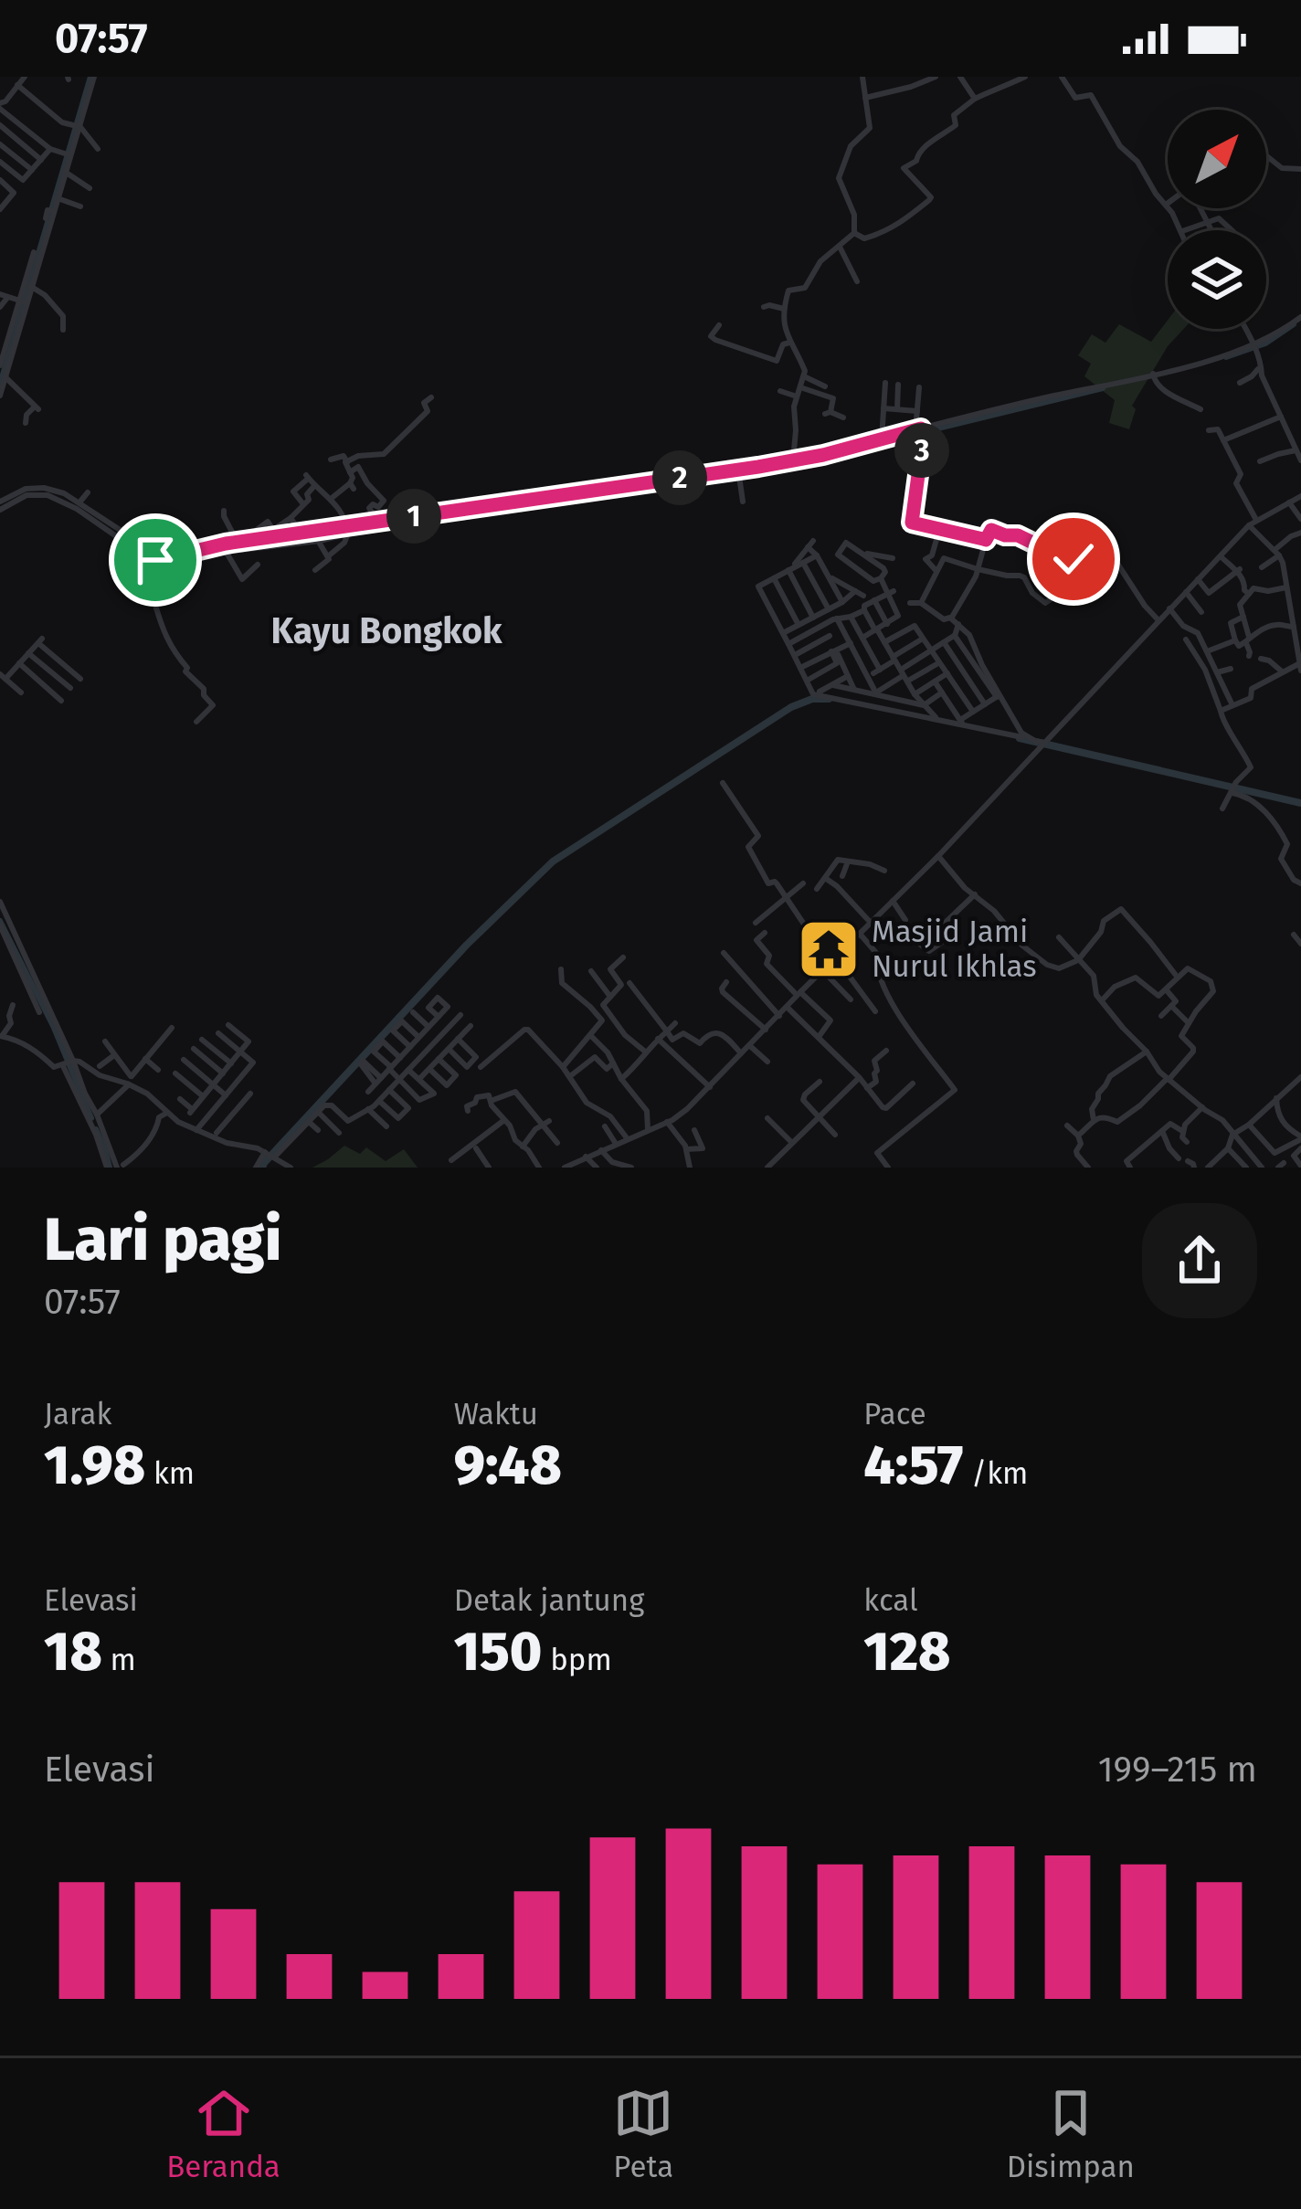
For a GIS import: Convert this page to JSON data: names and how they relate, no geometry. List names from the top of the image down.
{
  "districts": ["Kayu Bongkok"],
  "places": {
    "temple": ["Masjid Jami Nurul Ikhlas"]
  },
  "north": "top right",
  "page": {
    "status": "07:57",
    "pins": ["3", "2", "1"],
    "heading": ["Lari pagi", "07:57"],
    "stats": [
      ["Jarak", "1.98 km"],
      ["Waktu", "9:48"],
      ["Pace", "4:57 /km"],
      ["Elevasi", "18 m"],
      ["Detak jantung", "150 bpm"],
      ["kcal", "128"]
    ],
    "chart": ["Elevasi", "199–215 m"],
    "tabs": ["Beranda", "Peta", "Disimpan"]
  }
}
